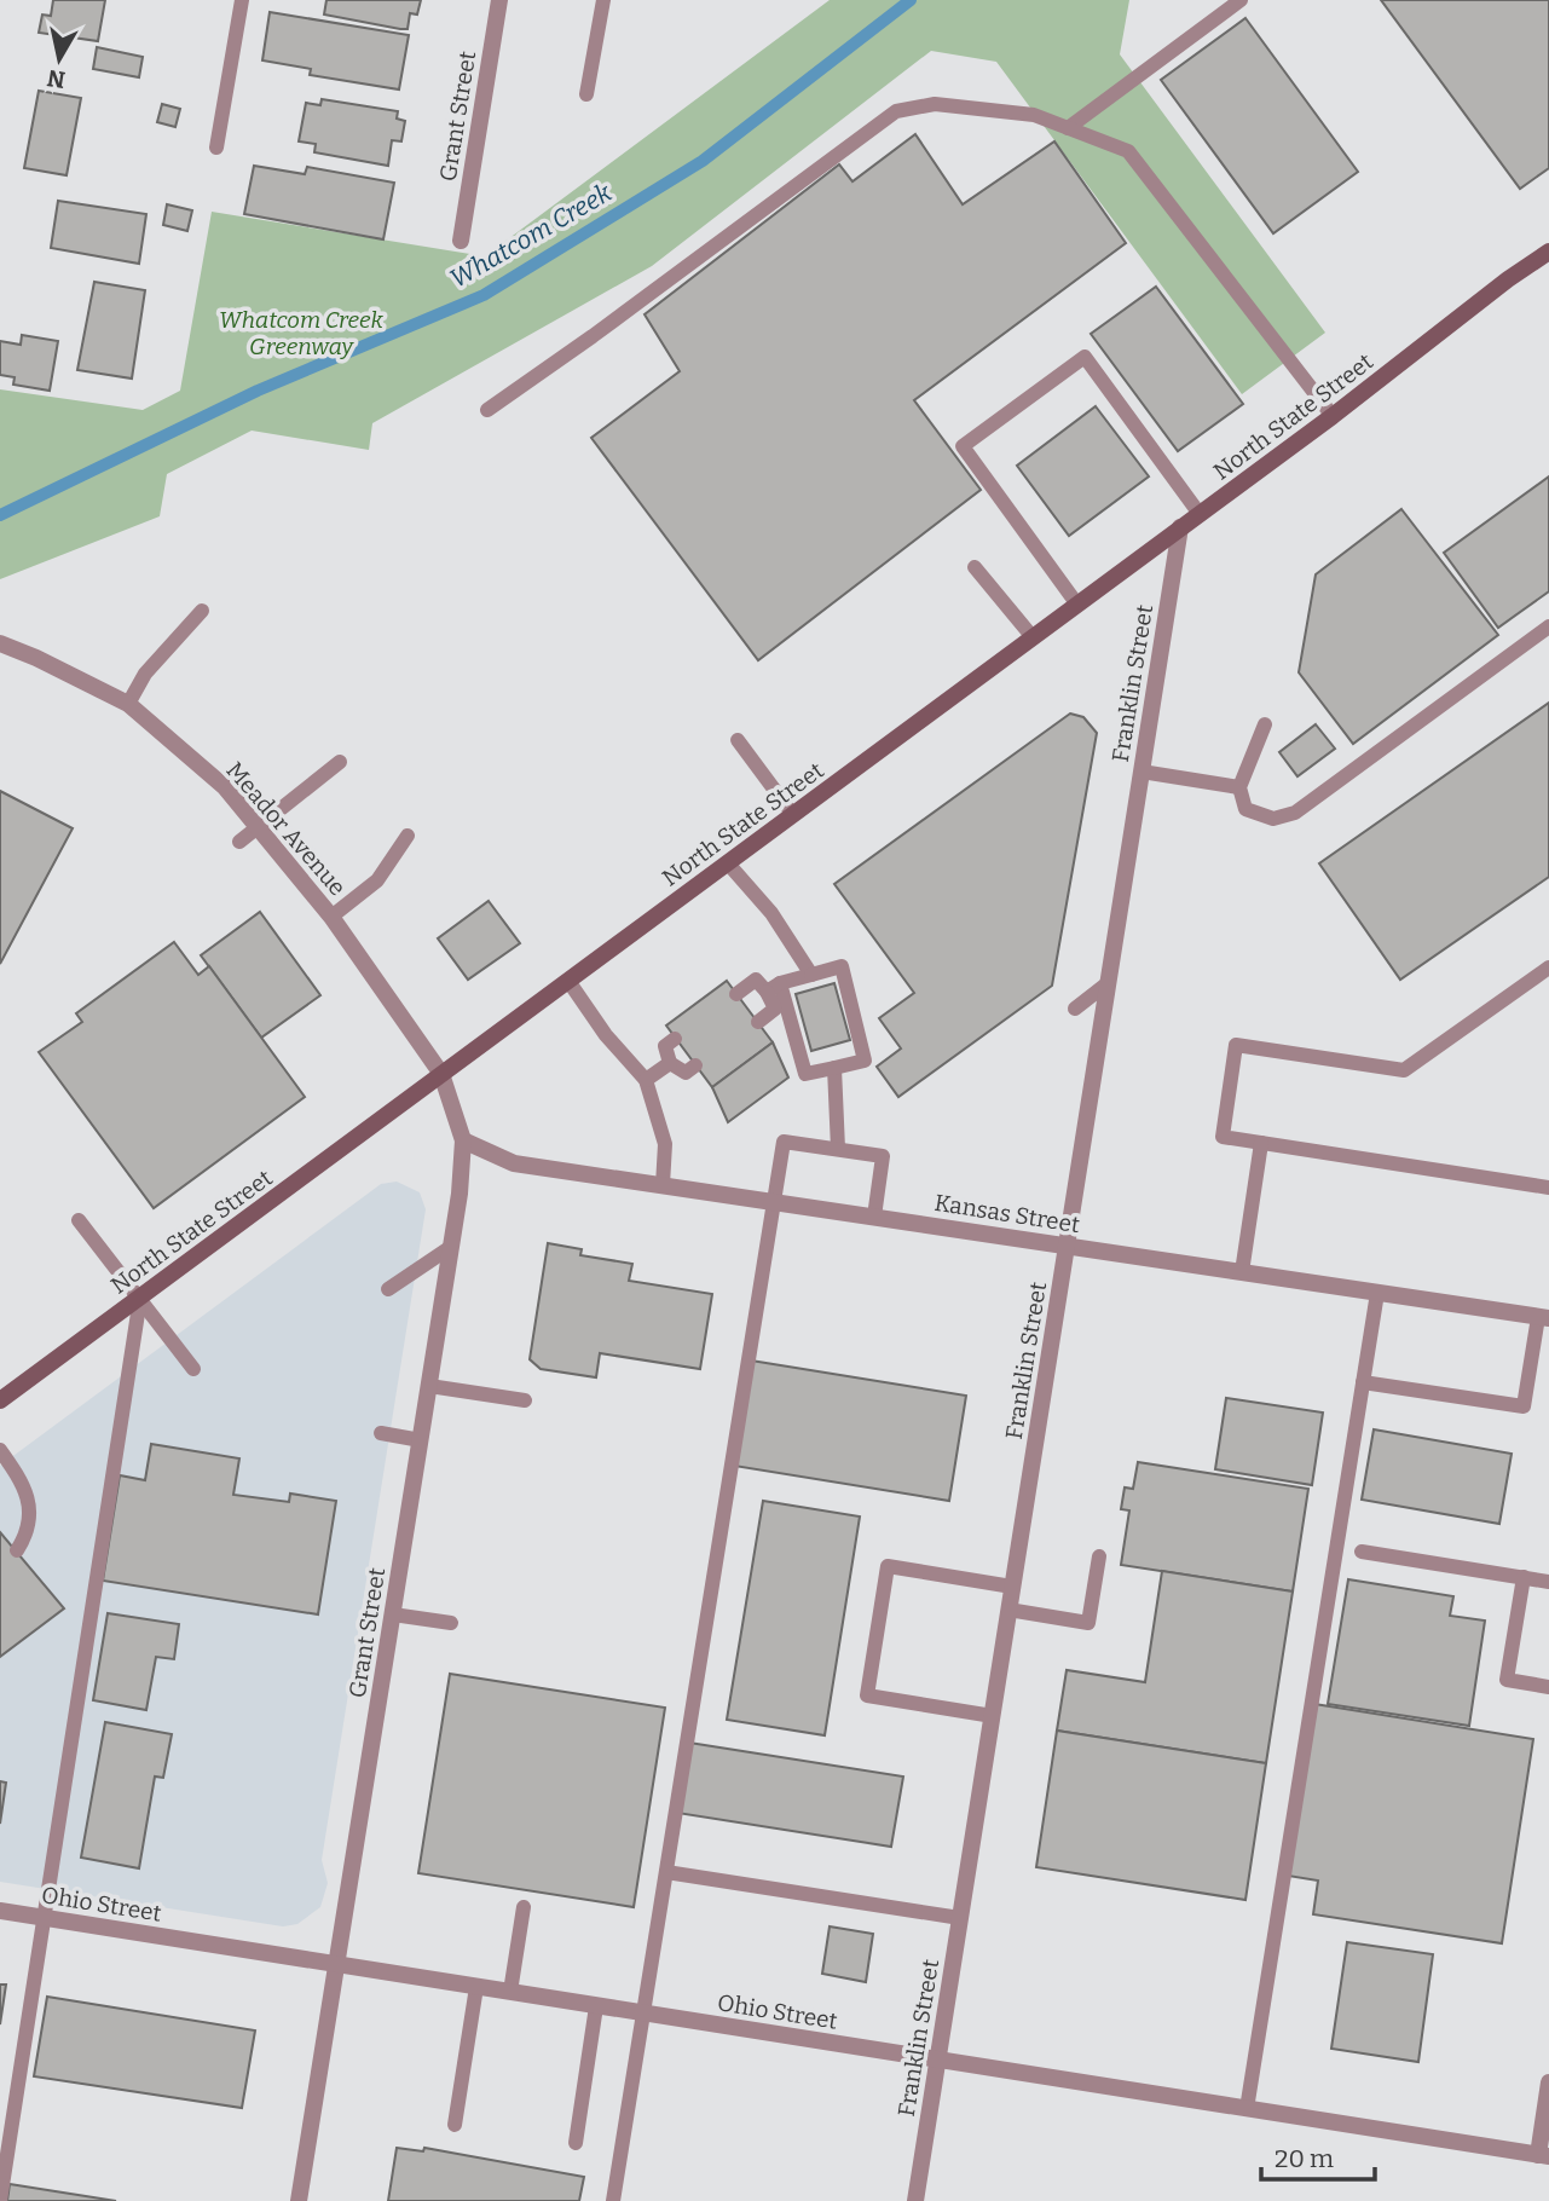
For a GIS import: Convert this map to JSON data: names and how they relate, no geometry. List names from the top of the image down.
{
  "streets": {
    "main road": ["North State Street"],
    "street": [
      "Grant Street",
      "Franklin Street",
      "Meador Avenue",
      "Kansas Street",
      "Ohio Street"
    ]
  },
  "crossings": [
    ["Grant Street", "North State Street"],
    ["Grant Street", "Meador Avenue"],
    ["Grant Street", "Kansas Street"],
    ["Grant Street", "Ohio Street"],
    ["North State Street", "Franklin Street"],
    ["North State Street", "Meador Avenue"],
    ["Franklin Street", "Kansas Street"],
    ["Franklin Street", "Ohio Street"]
  ],
  "water": ["Whatcom Creek"],
  "parks": ["Whatcom Creek Greenway"],
  "scale_bar": "20 m",
  "north": "bottom"
}
